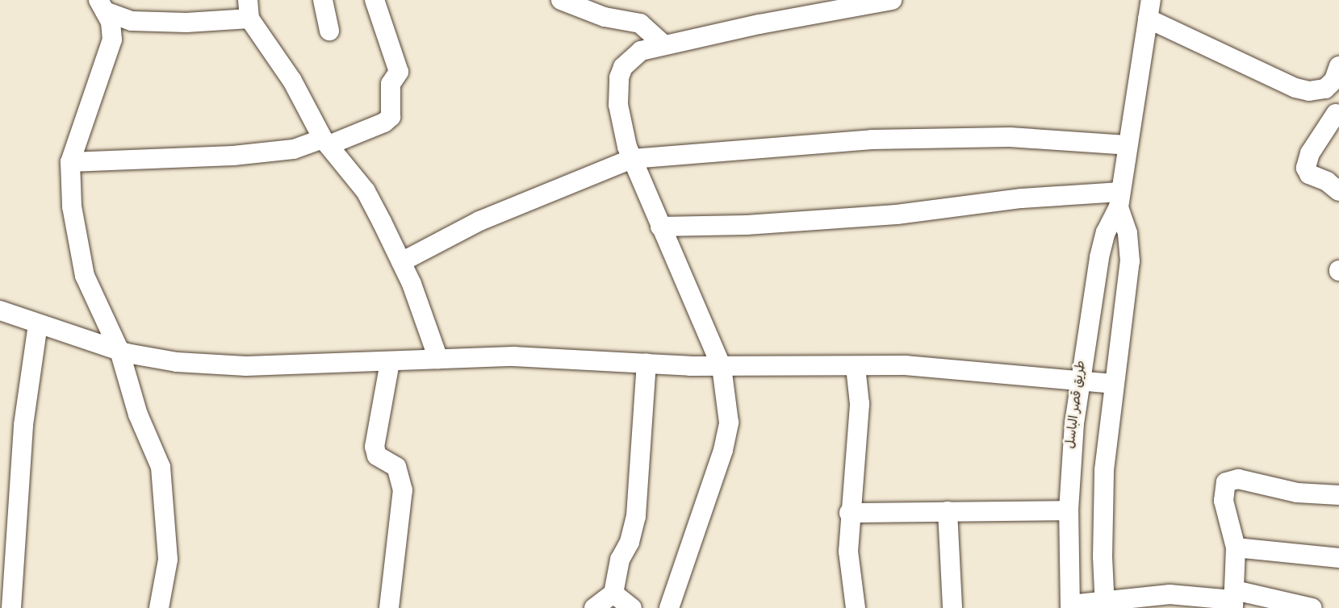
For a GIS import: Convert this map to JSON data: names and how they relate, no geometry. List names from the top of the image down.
{
  "streets": {
    "street": ["طريق قصر الباسل"]
  }
}
